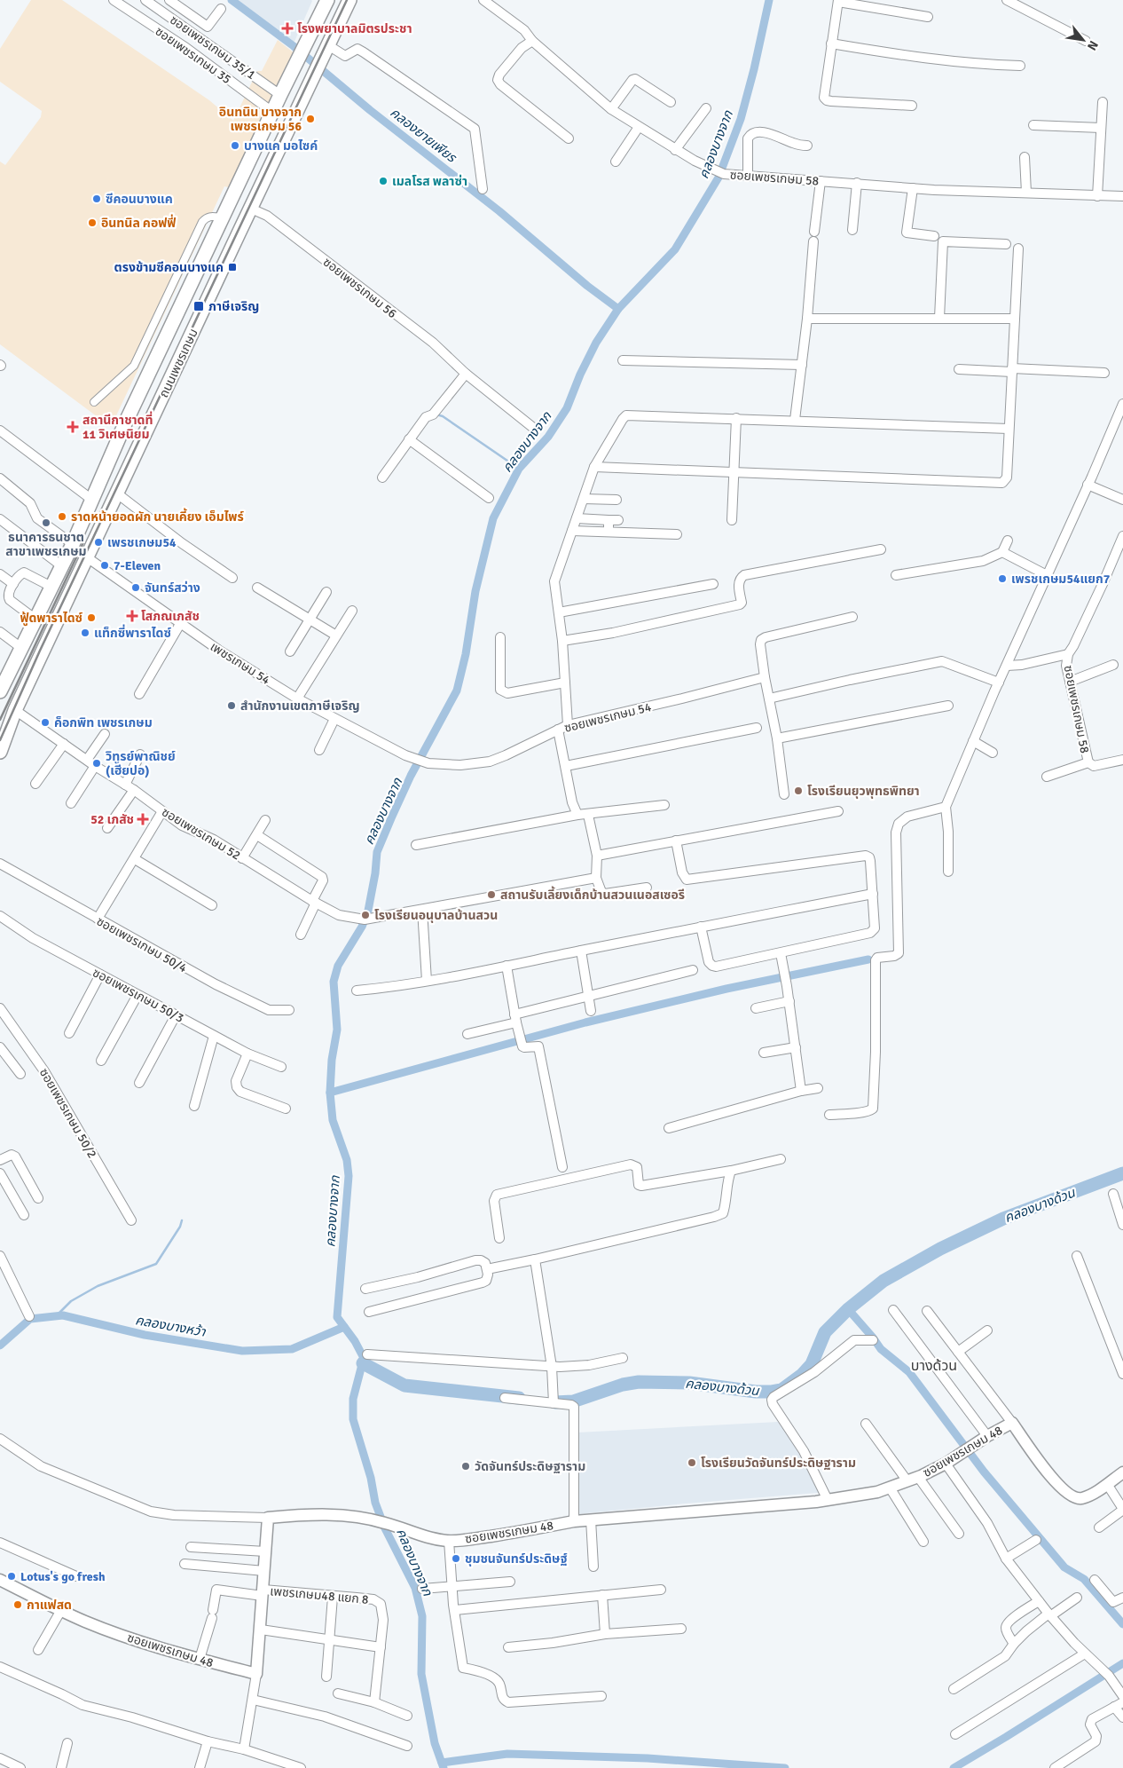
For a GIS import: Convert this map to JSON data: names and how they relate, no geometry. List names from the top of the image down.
{
  "streets": {
    "main road": ["ถนนเพชรเกษม"],
    "street": [
      "ซอยเพชรเกษม 35/1",
      "ซอยเพชรเกษม 35",
      "ซอยเพชรเกษม 58",
      "ซอยเพชรเกษม 56",
      "เพชรเกษม 54",
      "ซอยเพชรเกษม 54",
      "ซอยเพชรเกษม 52",
      "ซอยเพชรเกษม 50/4",
      "ซอยเพชรเกษม 50/3",
      "ซอยเพชรเกษม 50/2",
      "ซอยเพชรเกษม 48",
      "เพชรเกษม48 แยก 8"
    ]
  },
  "crossings": [
    ["ซอยเพชรเกษม 35/1", "ถนนเพชรเกษม"],
    ["ซอยเพชรเกษม 35", "ถนนเพชรเกษม"],
    ["ซอยเพชรเกษม 56", "ถนนเพชรเกษม"],
    ["ถนนเพชรเกษม", "เพชรเกษม 54"],
    ["ถนนเพชรเกษม", "ซอยเพชรเกษม 52"],
    ["เพชรเกษม 54", "ซอยเพชรเกษม 54"],
    ["ซอยเพชรเกษม 48", "เพชรเกษม48 แยก 8"]
  ],
  "districts": ["บางด้วน"],
  "water": [
    "คลองยายเพียร",
    "คลองบางจาก",
    "คลองบางด้วน",
    "คลองบางหว้า"
  ],
  "places": {
    "health": [
      "โรงพยาบาลมิตรประชา",
      "สถานีกาชาดที่ 11 วิเศษนิยม",
      "โสภณเภสัช",
      "52 เภสัช"
    ],
    "other": [
      "อินทนิน บางจาก เพชรเกษม 56",
      "บางแค มอไซค์",
      "เมลโรส พลาซ่า",
      "ซีคอนบางแค",
      "อินทนิล คอฟฟี่",
      "ราดหน้ายอดผัก นายเคี้ยง เอ็มไพร์",
      "ธนาคารธนชาต สาขาเพชรเกษม",
      "เพรชเกษม54",
      "7-Eleven",
      "เพรชเกษม54แยก7",
      "จันทร์สว่าง",
      "ฟู้ดพาราไดซ์",
      "แท็กซี่พาราไดซ์",
      "สำนักงานเขตภาษีเจริญ",
      "ค็อกพิท เพชรเกษม",
      "วิทูรย์พาณิชย์ (เฮียปอ)",
      "โรงเรียนยุวพุทธพิทยา",
      "สถานรับเลี้ยงเด็กบ้านสวนเนอสเซอรี",
      "โรงเรียนอนุบาลบ้านสวน",
      "โรงเรียนวัดจันทร์ประดิษฐาราม",
      "วัดจันทร์ประดิษฐาราม",
      "ชุมชนจันทร์ประดิษฐ์",
      "Lotus's go fresh",
      "กาแฟสด"
    ],
    "transit": ["ตรงข้ามซีคอนบางแค", "ภาษีเจริญ"]
  },
  "north": "bottom right"
}
